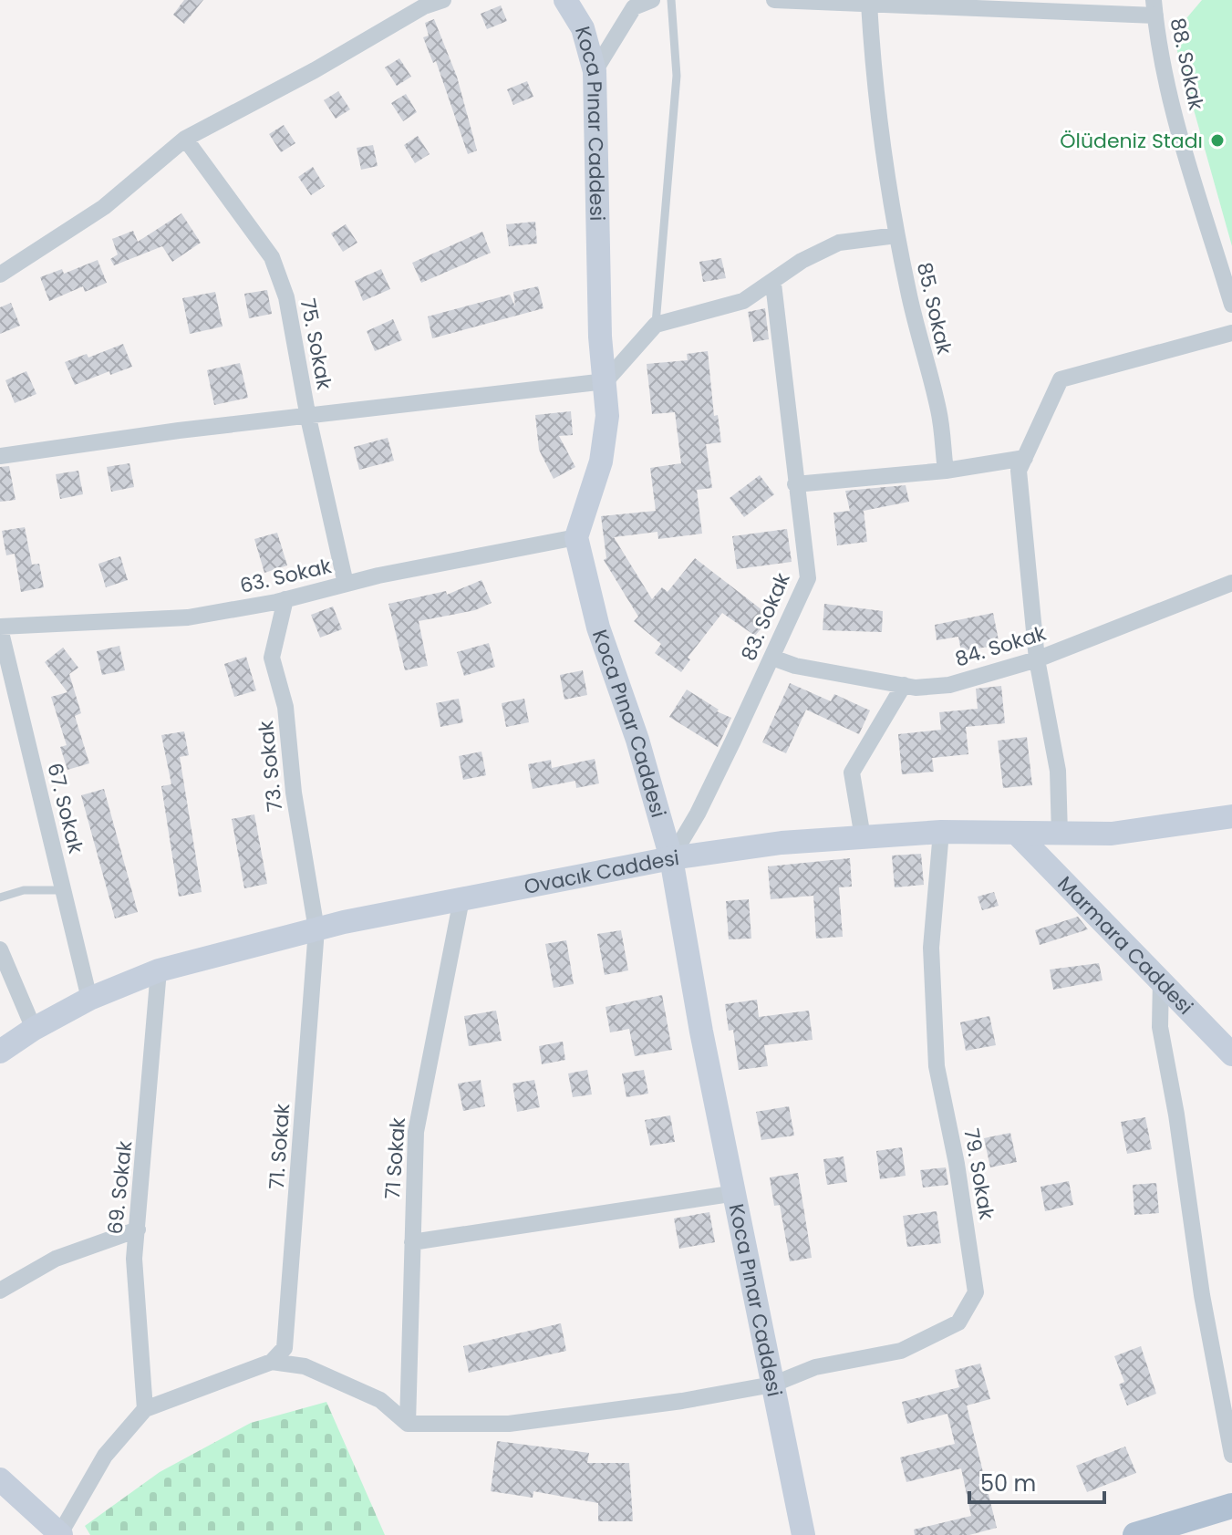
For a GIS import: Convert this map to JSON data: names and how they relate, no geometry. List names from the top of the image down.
{
  "streets": {
    "street": [
      "88. Sokak",
      "Koca Pınar Caddesi",
      "85. Sokak",
      "75. Sokak",
      "63. Sokak",
      "83. Sokak",
      "84. Sokak",
      "73. Sokak",
      "67. Sokak",
      "Ovacık Caddesi",
      "Marmara Caddesi",
      "71. Sokak",
      "71 Sokak",
      "79. Sokak",
      "69. Sokak"
    ]
  },
  "crossings": [
    ["Koca Pınar Caddesi", "63. Sokak"],
    ["Koca Pınar Caddesi", "83. Sokak"],
    ["Koca Pınar Caddesi", "Ovacık Caddesi"],
    ["Koca Pınar Caddesi", "79. Sokak"],
    ["75. Sokak", "63. Sokak"],
    ["63. Sokak", "73. Sokak"],
    ["63. Sokak", "67. Sokak"],
    ["83. Sokak", "84. Sokak"],
    ["83. Sokak", "Ovacık Caddesi"],
    ["73. Sokak", "Ovacık Caddesi"],
    ["73. Sokak", "71. Sokak"],
    ["67. Sokak", "Ovacık Caddesi"],
    ["Ovacık Caddesi", "Marmara Caddesi"],
    ["Ovacık Caddesi", "71. Sokak"],
    ["Ovacık Caddesi", "71 Sokak"],
    ["Ovacık Caddesi", "79. Sokak"],
    ["Ovacık Caddesi", "69. Sokak"],
    ["71 Sokak", "79. Sokak"]
  ],
  "places": ["Ölüdeniz Stadı"],
  "scale_bar": "50 m"
}
